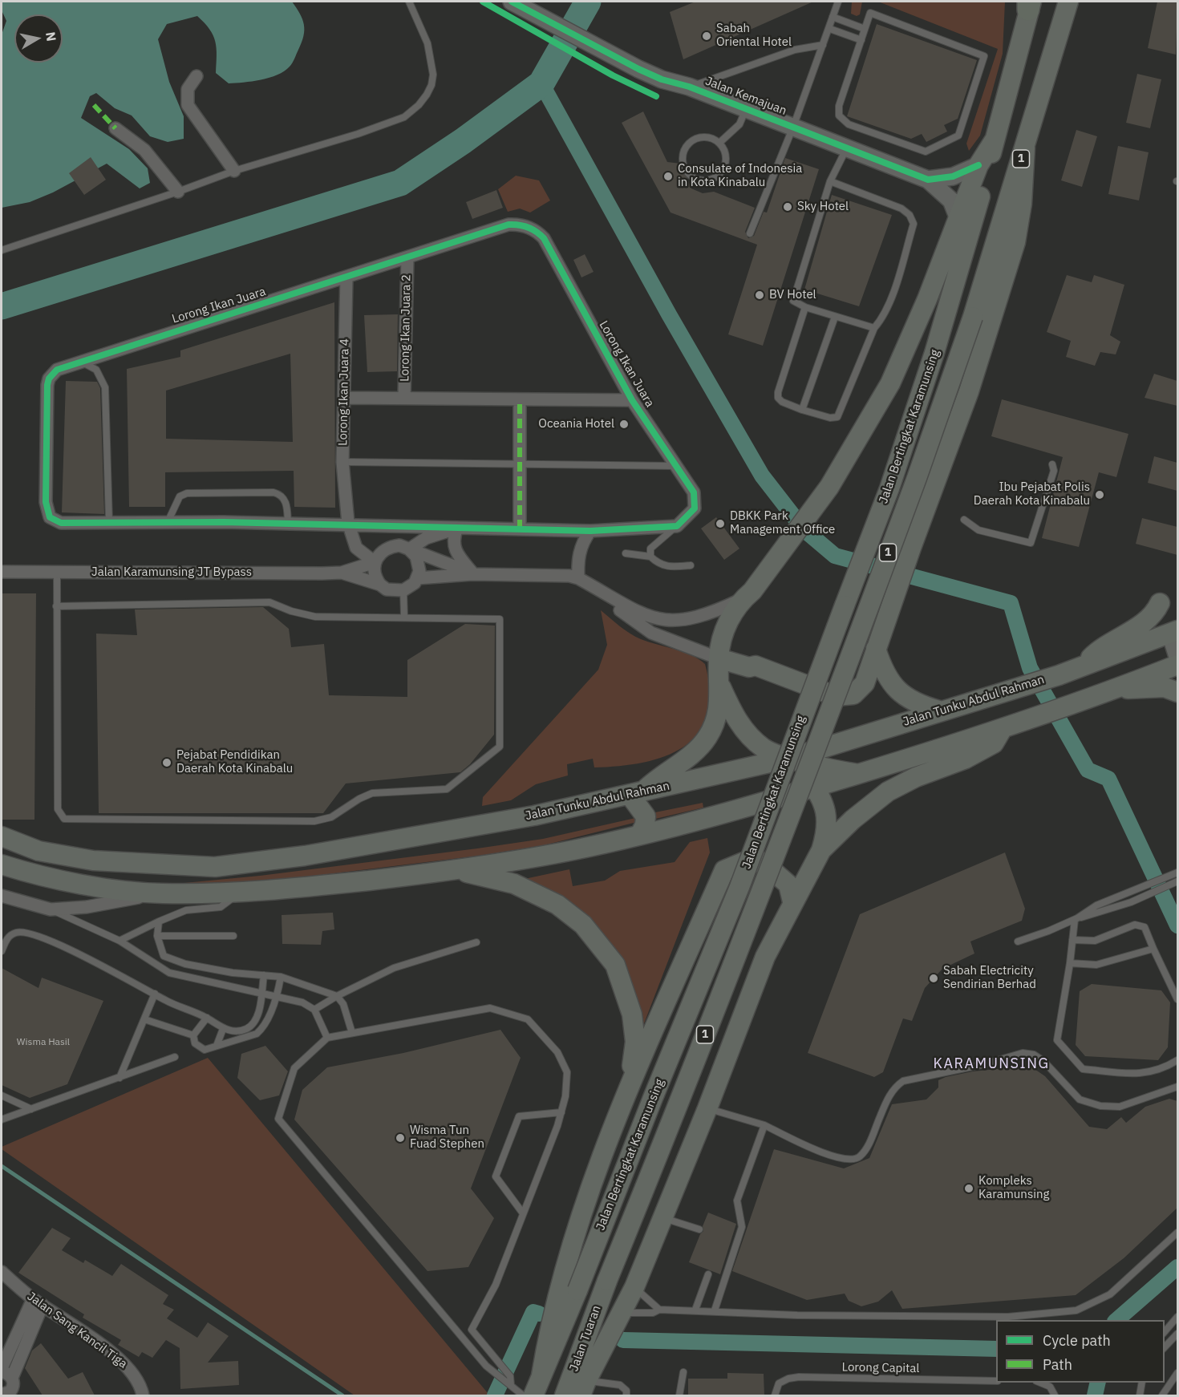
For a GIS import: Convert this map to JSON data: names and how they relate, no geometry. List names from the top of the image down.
{
  "streets": {
    "main road": [
      "1",
      "Jalan Bertingkat Karamunsing",
      "Jalan Tunku Abdul Rahman",
      "Jalan Tuaran"
    ],
    "street": [
      "Jalan Kemajuan",
      "Lorong Ikan Juara",
      "Lorong Ikan Juara 2",
      "Lorong Ikan Juara 4",
      "Jalan Karamunsing JT Bypass",
      "Jalan Sang Kancil Tiga"
    ],
    "lane": ["Lorong Capital"]
  },
  "crossings": [
    ["1", "Jalan Bertingkat Karamunsing"],
    ["Lorong Ikan Juara", "Lorong Ikan Juara 2"],
    ["Lorong Ikan Juara", "Lorong Ikan Juara 4"],
    ["Lorong Ikan Juara 4", "Jalan Karamunsing JT Bypass"],
    ["Jalan Bertingkat Karamunsing", "Jalan Tuaran"]
  ],
  "districts": ["KARAMUNSING"],
  "places": [
    "Sabah Oriental Hotel",
    "Consulate of Indonesia in Kota Kinabalu",
    "Sky Hotel",
    "BV Hotel",
    "Oceania Hotel",
    "Ibu Pejabat Polis Daerah Kota Kinabalu",
    "DBKK Park Management Office",
    "Pejabat Pendidikan Daerah Kota Kinabalu",
    "Sabah Electricity Sendirian Berhad",
    "Wisma Tun Fuad Stephen",
    "Kompleks Karamunsing"
  ],
  "house_numbers": ["Wisma Hasil"],
  "legend": ["Cycle path", "Path"],
  "north": "right"
}
